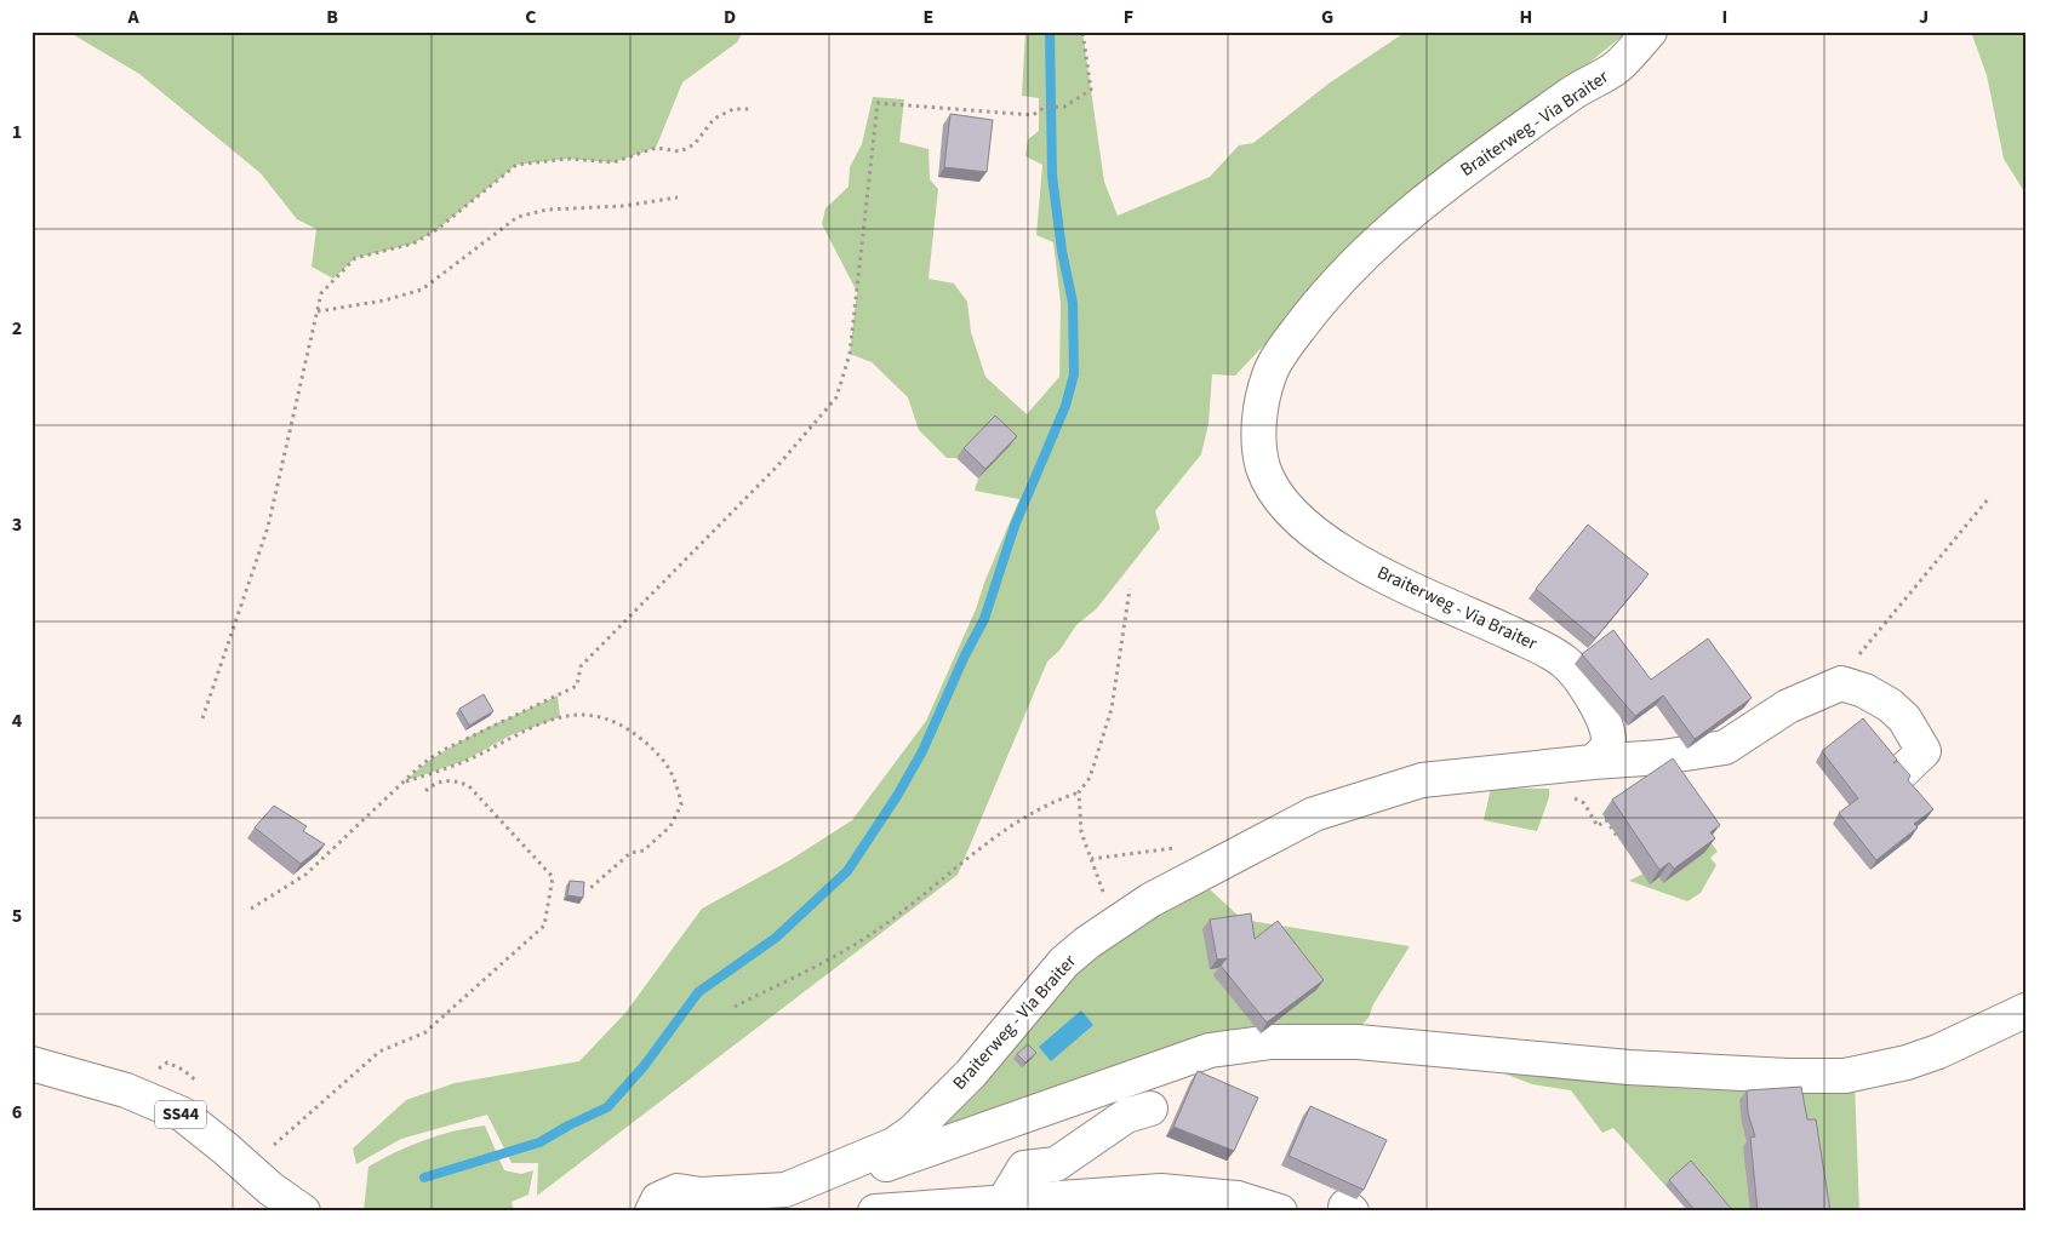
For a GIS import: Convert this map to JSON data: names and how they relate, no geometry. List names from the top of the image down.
{
  "streets": {
    "main road": ["Braiterweg - Via Braiter", "SS44"]
  },
  "grid": {
    "columns": [
      "A",
      "B",
      "C",
      "D",
      "E",
      "F",
      "G",
      "H",
      "I",
      "J"
    ],
    "rows": [
      "1",
      "2",
      "3",
      "4",
      "5",
      "6"
    ]
  }
}
